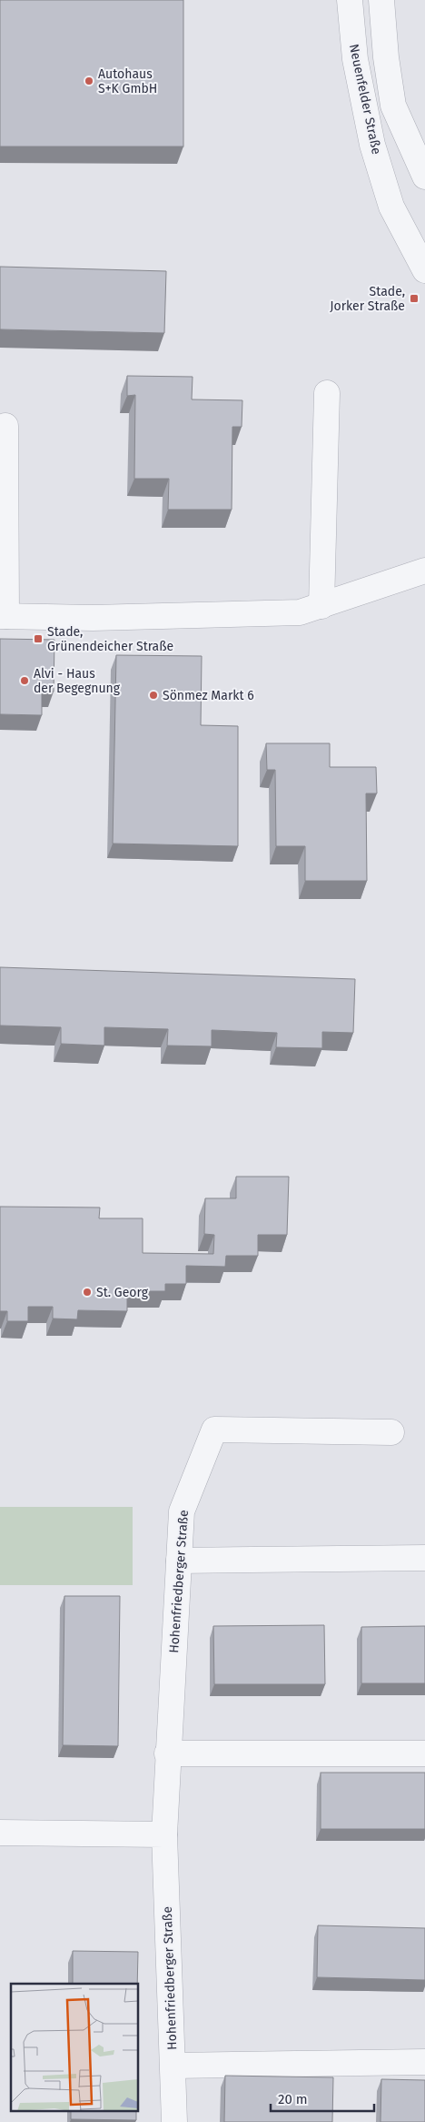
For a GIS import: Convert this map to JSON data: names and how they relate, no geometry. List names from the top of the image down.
{
  "streets": {
    "street": ["Neuenfelder Straße", "Hohenfriedberger Straße"]
  },
  "places": {
    "other": [
      "Autohaus S+K GmbH",
      "Alvi - Haus der Begegnung",
      "Sönmez Markt 6",
      "St. Georg"
    ],
    "transit": ["Stade, Jorker Straße", "Stade, Grünendeicher Straße"]
  },
  "scale_bar": "20 m"
}
